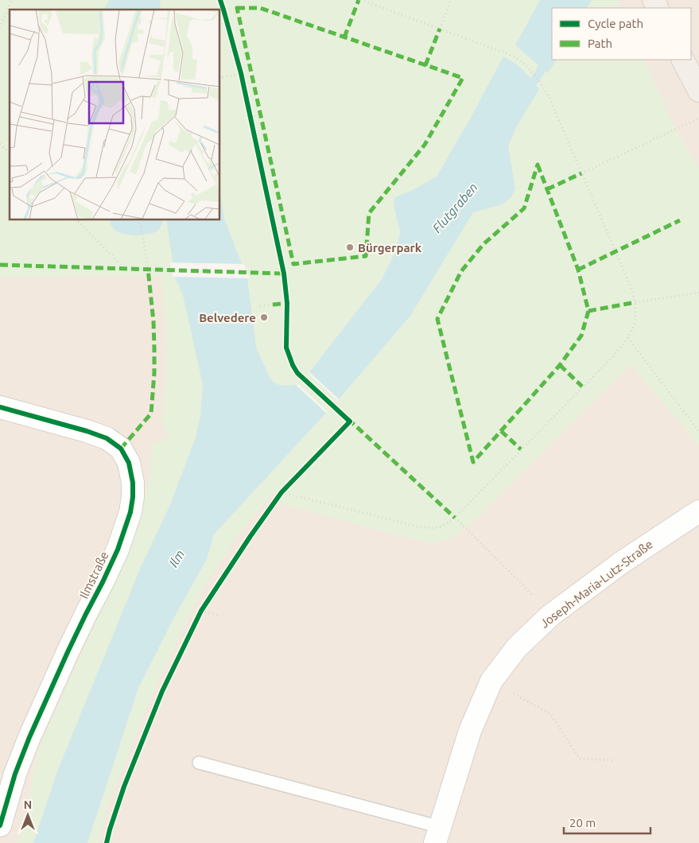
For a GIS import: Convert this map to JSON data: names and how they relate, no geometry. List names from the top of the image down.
{
  "streets": {
    "street": ["Ilmstraße", "Joseph-Maria-Lutz-Straße"]
  },
  "water": ["Flutgraben", "Ilm"],
  "places": ["Bürgerpark", "Belvedere"],
  "legend": ["Cycle path", "Path"],
  "scale_bar": "20 m",
  "north": "top"
}
